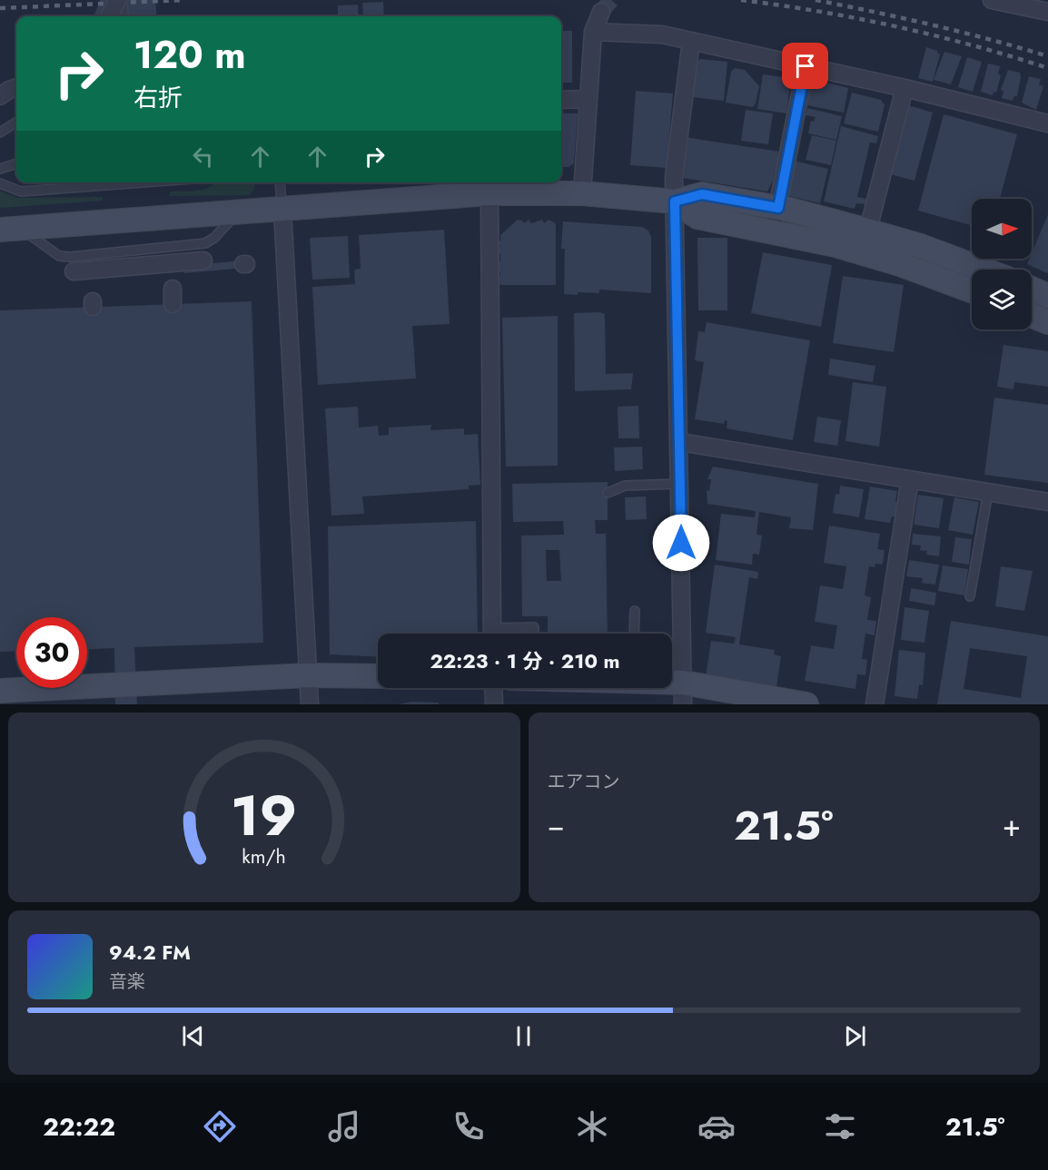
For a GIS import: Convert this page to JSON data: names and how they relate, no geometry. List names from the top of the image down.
{
  "north": "right",
  "page": {
    "turn": ["120 m", "右折"],
    "limit": "30",
    "trip": "22:23 · 1 分 · 210 m",
    "tile": "エアコン",
    "heat": ["−", "21.5°", "+"],
    "song": ["94.2 FM", "音楽"],
    "tabs": ["22:22", "21.5°"],
    "gauge": ["19", "km/h"]
  }
}
